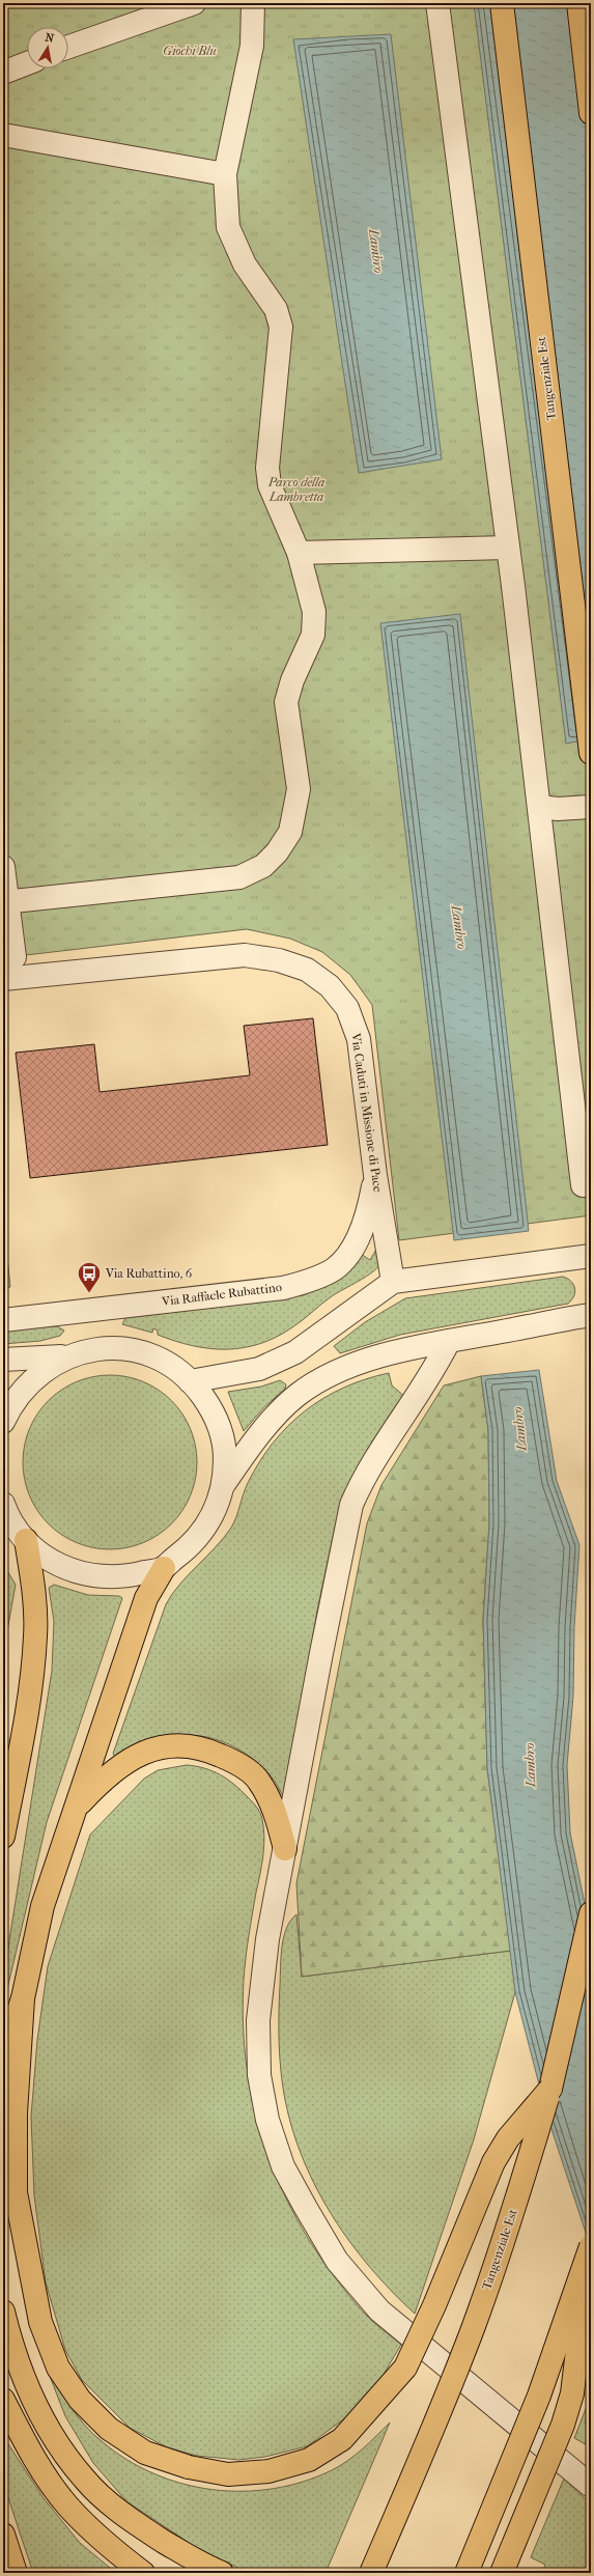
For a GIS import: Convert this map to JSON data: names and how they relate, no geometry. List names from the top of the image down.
{
  "streets": {
    "highway": ["Tangenziale Est"],
    "street": ["Via Caduti in Missione di Pace", "Via Raffaele Rubattino"]
  },
  "crossings": [
    ["Via Caduti in Missione di Pace", "Via Raffaele Rubattino"]
  ],
  "water": ["Lambro"],
  "parks": ["Giochi Blu", "Parco della Lambretta"],
  "places": {
    "bus stop": ["Via Rubattino, 6"]
  },
  "north": "top"
}
